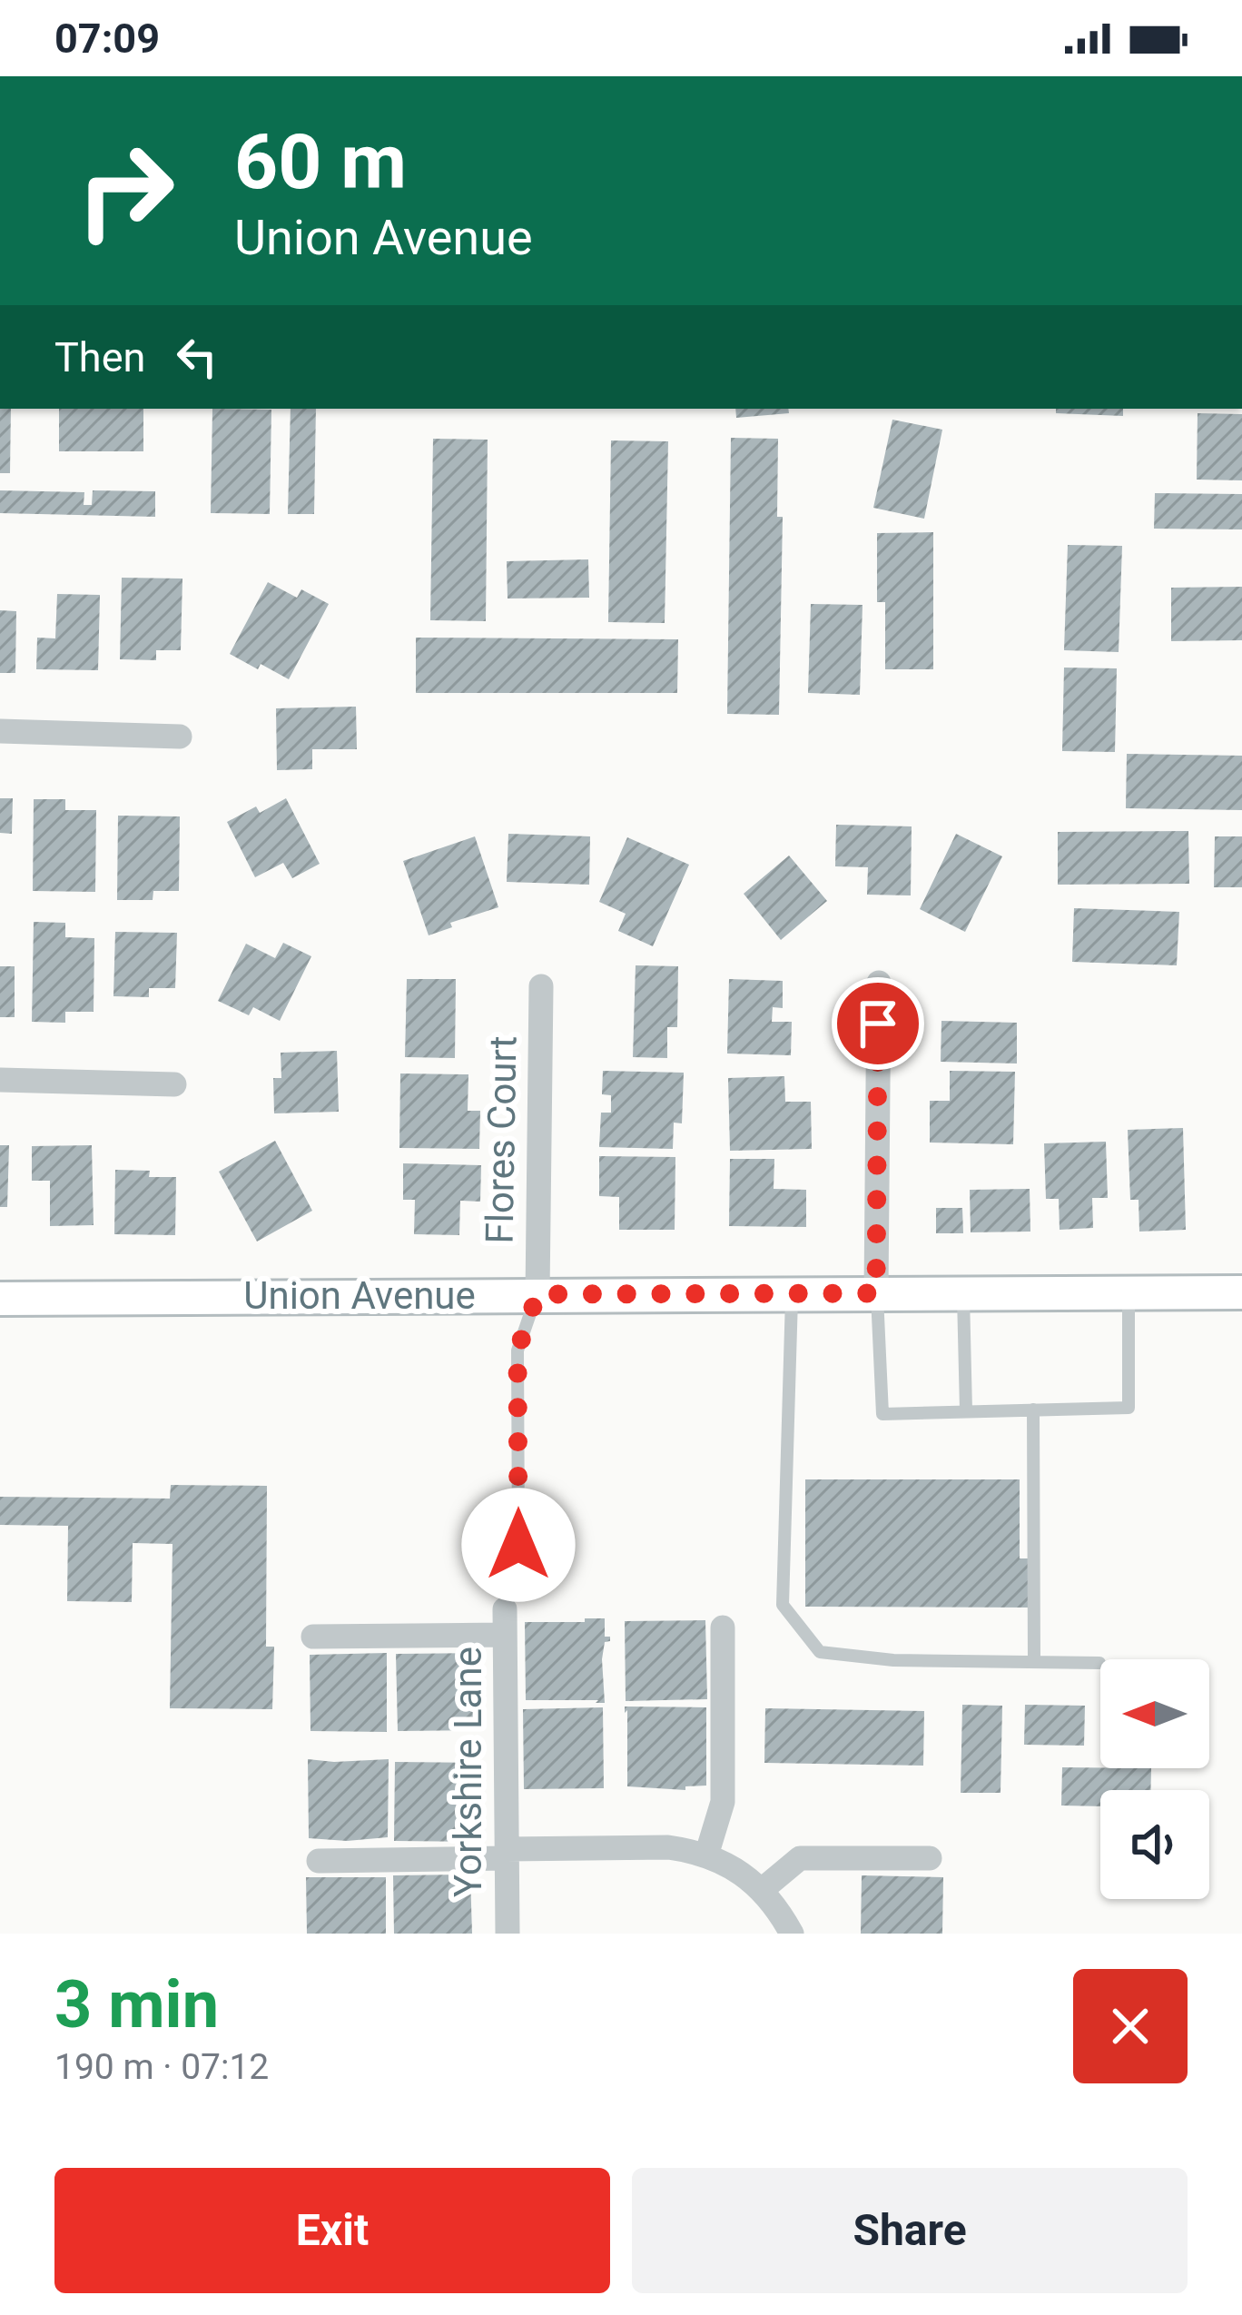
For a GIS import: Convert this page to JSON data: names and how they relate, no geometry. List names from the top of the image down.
{
  "streets": {
    "street": ["Flores Court", "Union Avenue", "Yorkshire Lane"]
  },
  "crossings": [
    ["Flores Court", "Union Avenue"]
  ],
  "north": "left",
  "page": {
    "status": "07:09",
    "turn": ["60 m", "Union Avenue"],
    "then": "Then",
    "heading": ["3 min", "190 m · 07:12"],
    "buttons": ["Exit", "Share"]
  }
}
